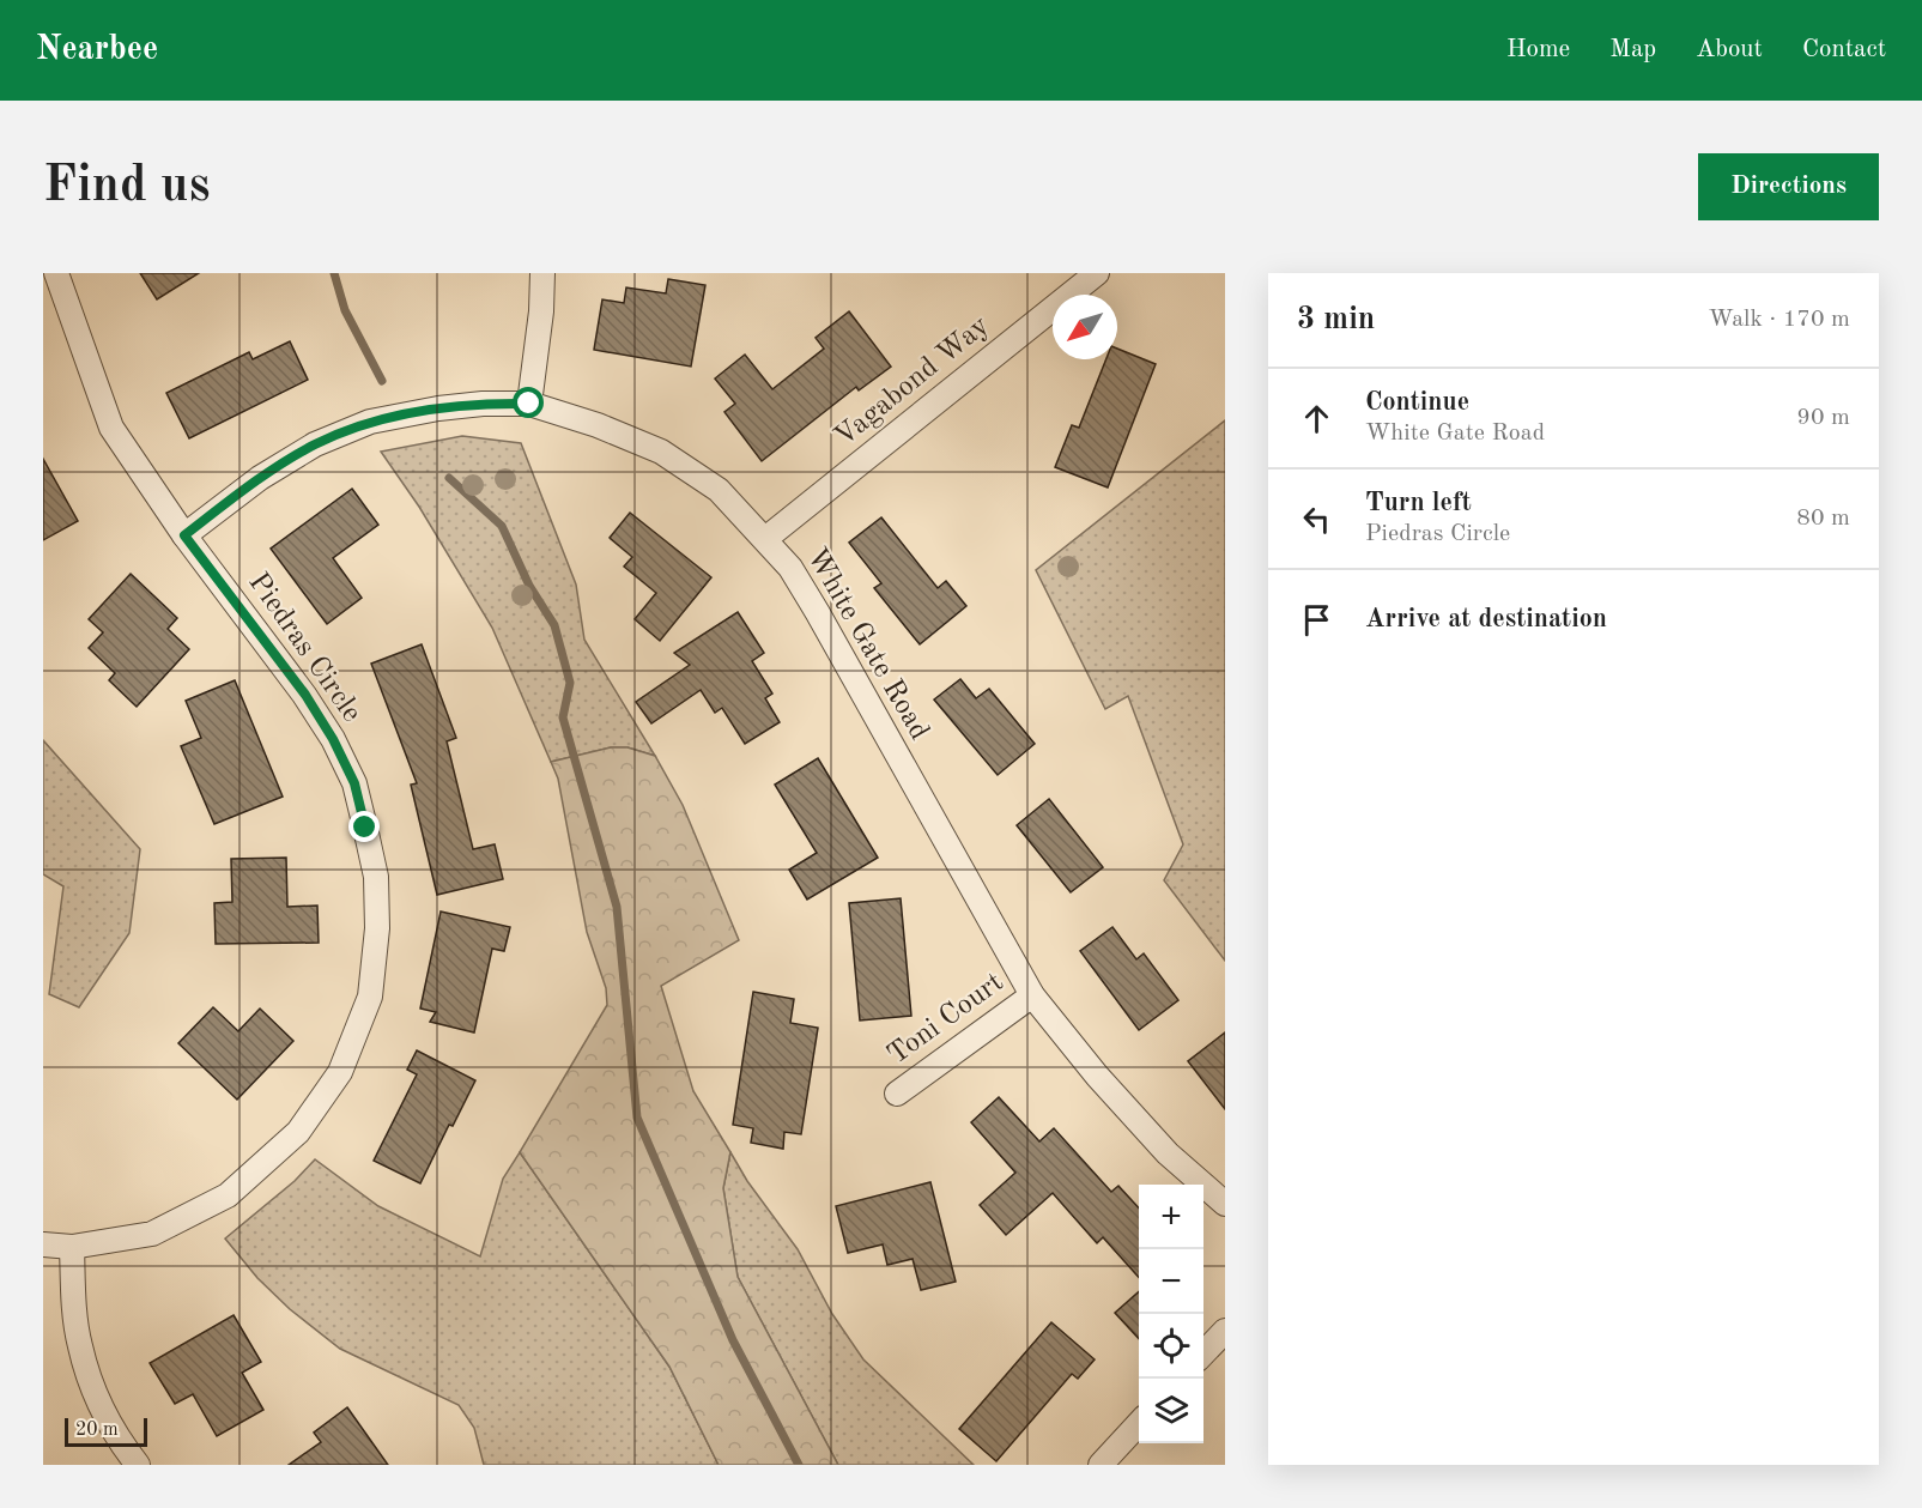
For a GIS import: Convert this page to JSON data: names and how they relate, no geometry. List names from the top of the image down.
{
  "streets": {
    "street": [
      "Vagabond Way",
      "White Gate Road",
      "Piedras Circle",
      "Toni Court"
    ]
  },
  "crossings": [
    ["Vagabond Way", "White Gate Road"],
    ["White Gate Road", "Piedras Circle"],
    ["White Gate Road", "Toni Court"]
  ],
  "scale_bar": "20 m",
  "north": "bottom left",
  "page": {
    "header": "Nearbee",
    "nav": [
      "Home",
      "Map",
      "About",
      "Contact"
    ],
    "buttons": "Directions",
    "title": "Find us",
    "heading": ["3 min", "Walk · 170 m"],
    "list": [
      ["Continue", "White Gate Road", "90 m"],
      ["Turn left", "Piedras Circle", "80 m"],
      "Arrive at destination"
    ],
    "map_buttons": ["+", "−"],
    "scale": "20 m"
  }
}
